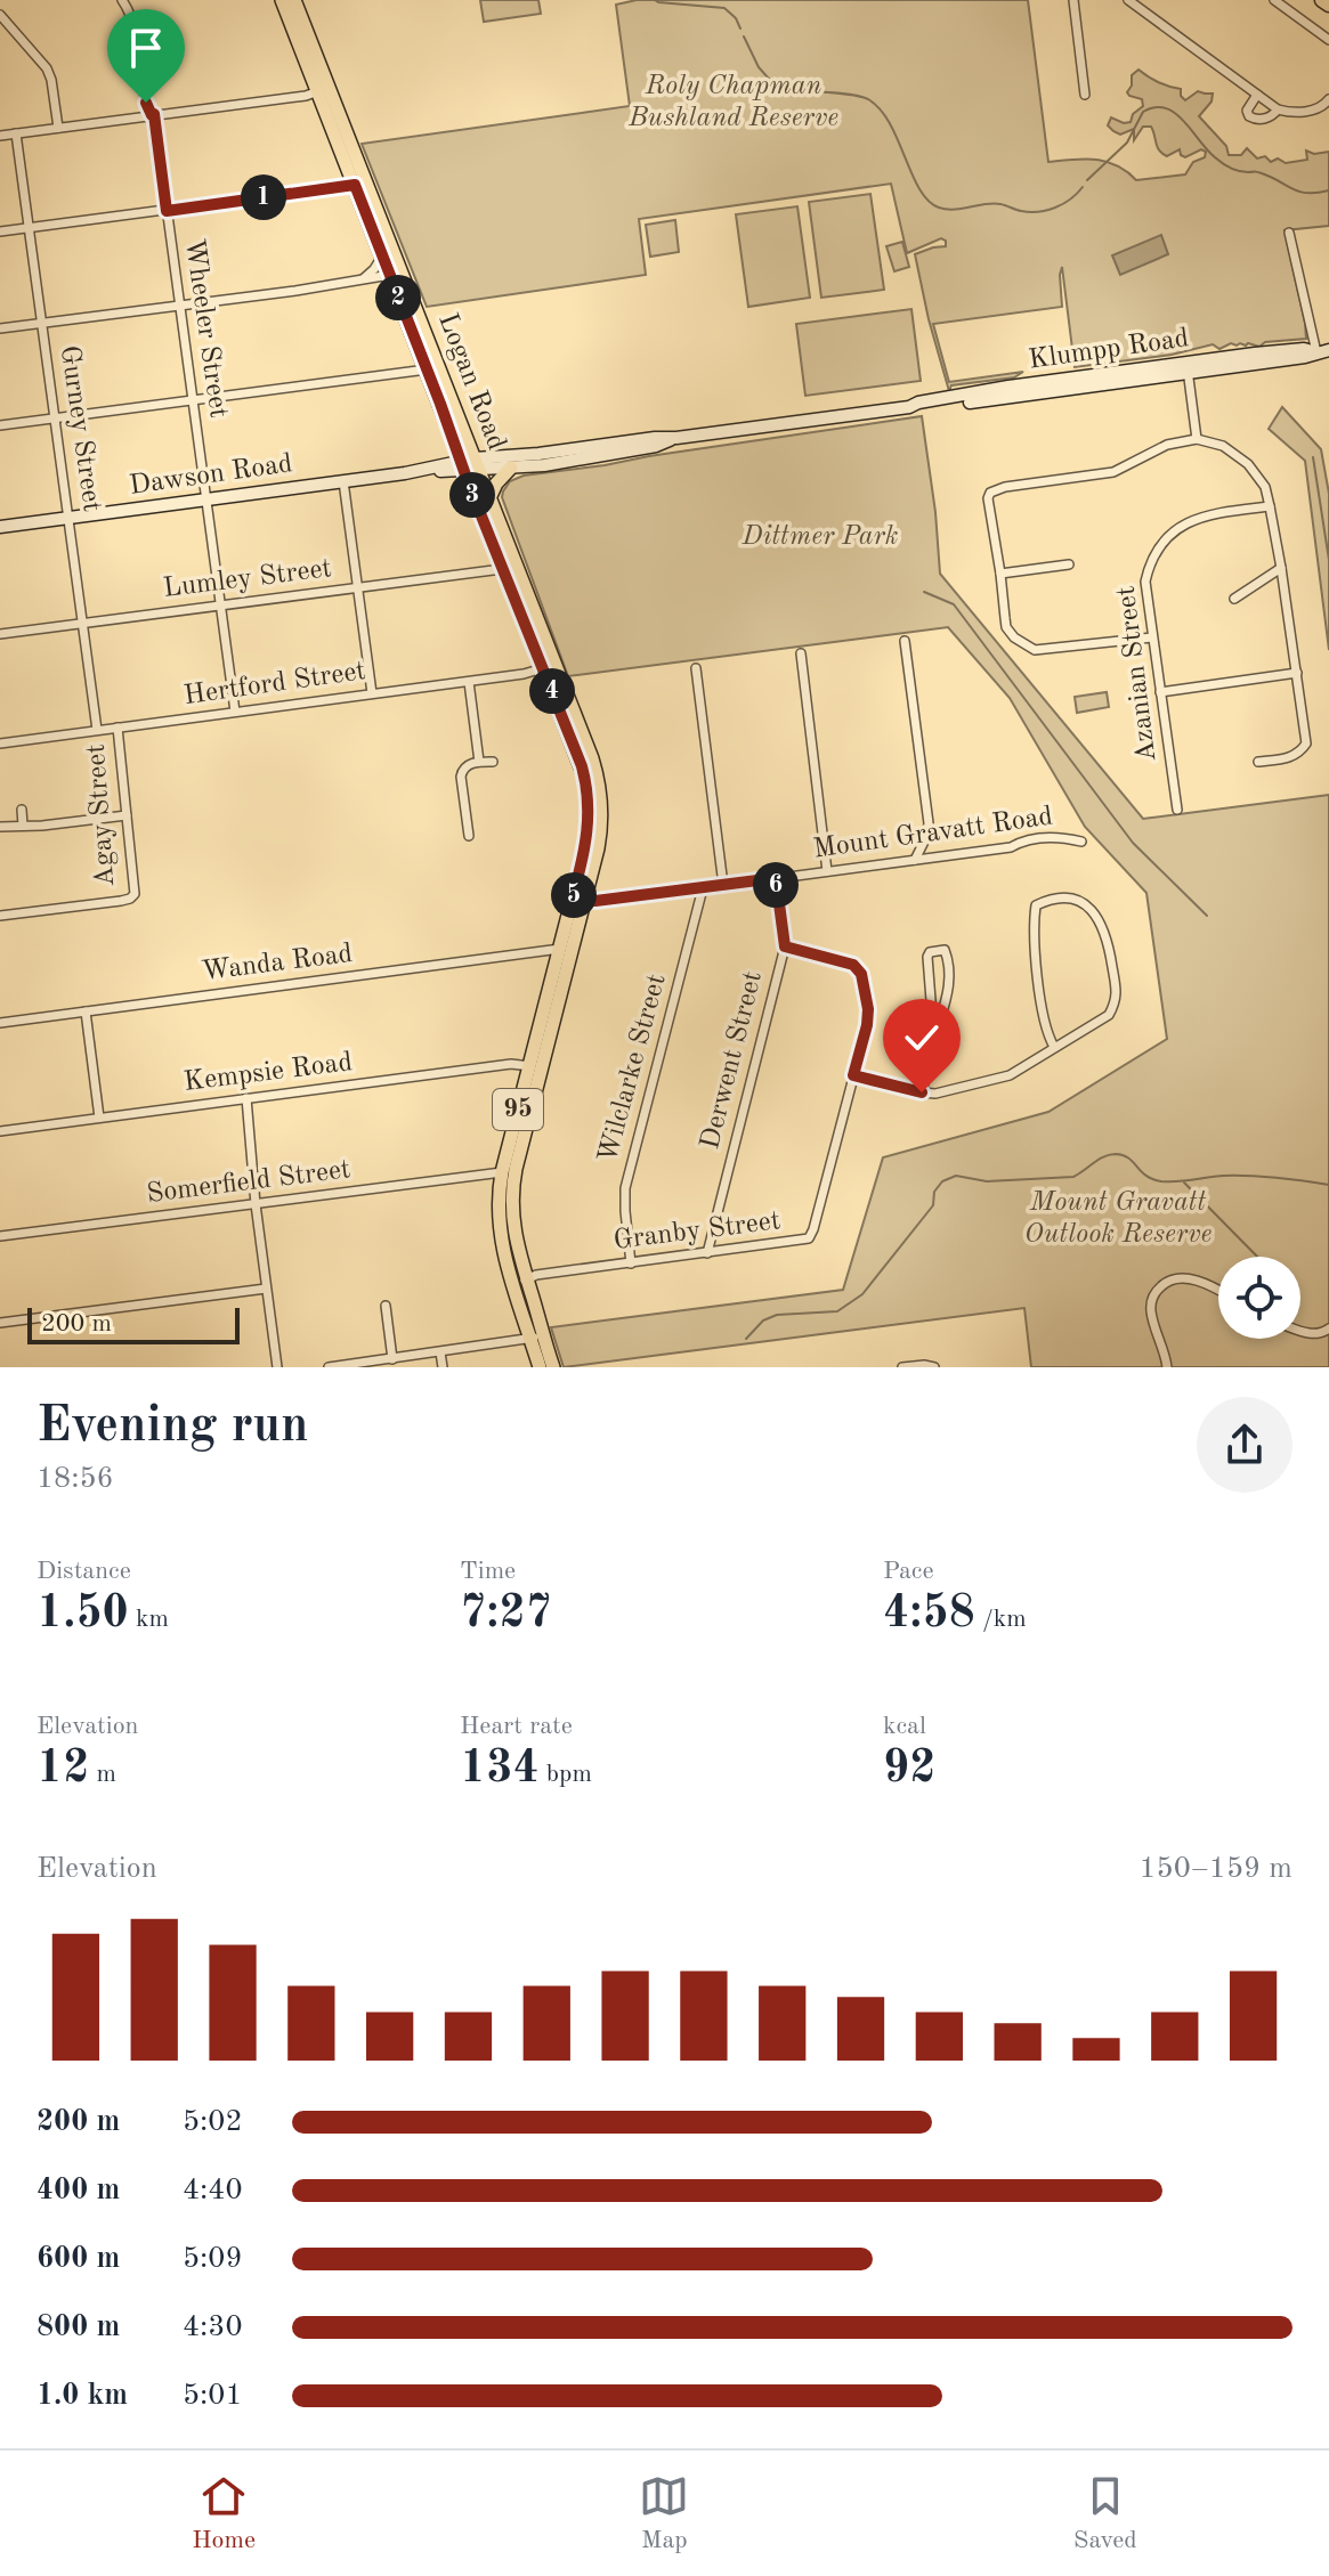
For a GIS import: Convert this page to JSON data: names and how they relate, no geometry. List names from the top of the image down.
{
  "streets": {
    "main road": [
      "Klumpp Road",
      "Logan Road",
      "Dawson Road",
      "95"
    ],
    "street": [
      "Wheeler Street",
      "Gurney Street",
      "Lumley Street",
      "Azanian Street",
      "Hertford Street",
      "Agay Street",
      "Mount Gravatt Road",
      "Wanda Road",
      "Derwent Street",
      "Wilclarke Street",
      "Kempsie Road",
      "Somerfield Street",
      "Granby Street"
    ]
  },
  "crossings": [
    ["Wheeler Street", "Dawson Road"],
    ["Wheeler Street", "Lumley Street"],
    ["Wheeler Street", "Hertford Street"],
    ["Klumpp Road", "Logan Road"],
    ["Klumpp Road", "Dawson Road"],
    ["Logan Road", "Dawson Road"],
    ["Logan Road", "Lumley Street"],
    ["Logan Road", "Hertford Street"],
    ["Logan Road", "Mount Gravatt Road"],
    ["Logan Road", "Wanda Road"],
    ["Logan Road", "Kempsie Road"],
    ["Logan Road", "Somerfield Street"],
    ["Logan Road", "Granby Street"],
    ["Gurney Street", "Dawson Road"],
    ["Gurney Street", "Lumley Street"],
    ["Gurney Street", "Hertford Street"],
    ["Hertford Street", "Agay Street"],
    ["Mount Gravatt Road", "Derwent Street"],
    ["Mount Gravatt Road", "Wilclarke Street"],
    ["Derwent Street", "Granby Street"],
    ["Wilclarke Street", "Granby Street"]
  ],
  "parks": ["Roly Chapman Bushland Reserve", "Dittmer Park", "Mount Gravatt Outlook Reserve"],
  "scale_bar": "200 m",
  "page": {
    "pins": [
      "1",
      "2",
      "3",
      "4",
      "6",
      "5"
    ],
    "scale": "200 m",
    "heading": ["Evening run", "18:56"],
    "stats": [
      ["Distance", "1.50 km"],
      ["Time", "7:27"],
      ["Pace", "4:58 /km"],
      ["Elevation", "12 m"],
      ["Heart rate", "134 bpm"],
      ["kcal", "92"]
    ],
    "chart": ["Elevation", "150–159 m"],
    "list": [
      {
        "name": "200 m",
        "note": "5:02"
      },
      {
        "name": "400 m",
        "note": "4:40"
      },
      {
        "name": "600 m",
        "note": "5:09"
      },
      {
        "name": "800 m",
        "note": "4:30"
      },
      {
        "name": "1.0 km",
        "note": "5:01"
      }
    ],
    "tabs": ["Home", "Map", "Saved"]
  }
}
